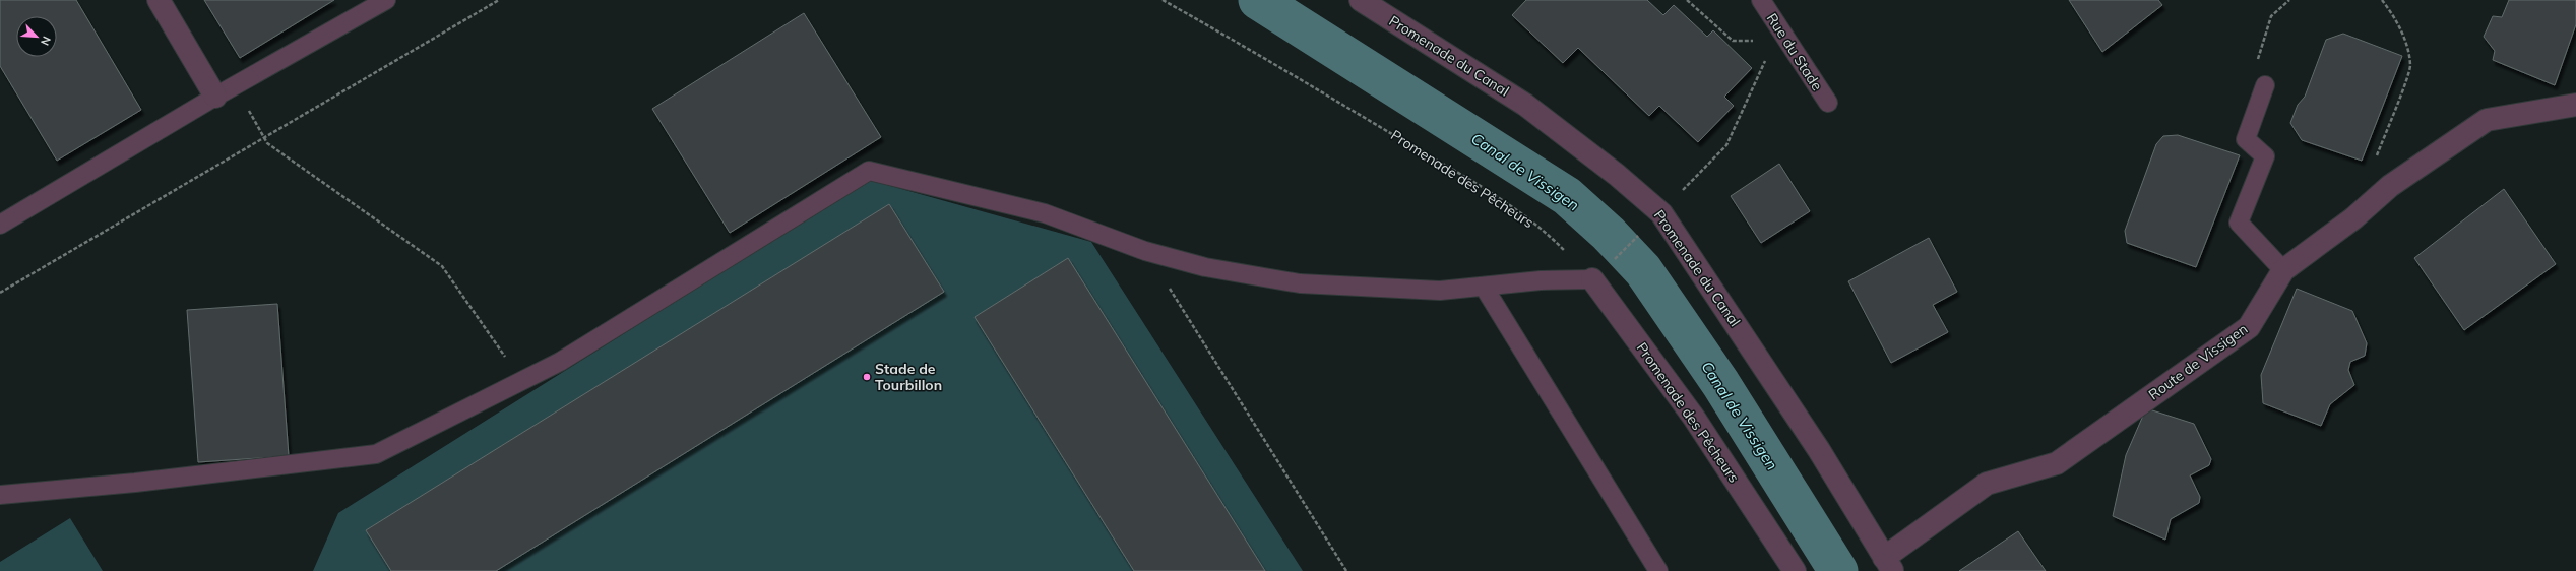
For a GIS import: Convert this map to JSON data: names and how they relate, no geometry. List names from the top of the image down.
{
  "streets": {
    "street": ["Promenade du Canal", "Promenade des Pêcheurs", "Route de Vissigen"],
    "lane": ["Rue du Stade"]
  },
  "crossings": [
    ["Promenade du Canal", "Route de Vissigen"]
  ],
  "water": ["Canal de Vissigen"],
  "places": ["Stade de Tourbillon"],
  "north": "bottom right"
}
